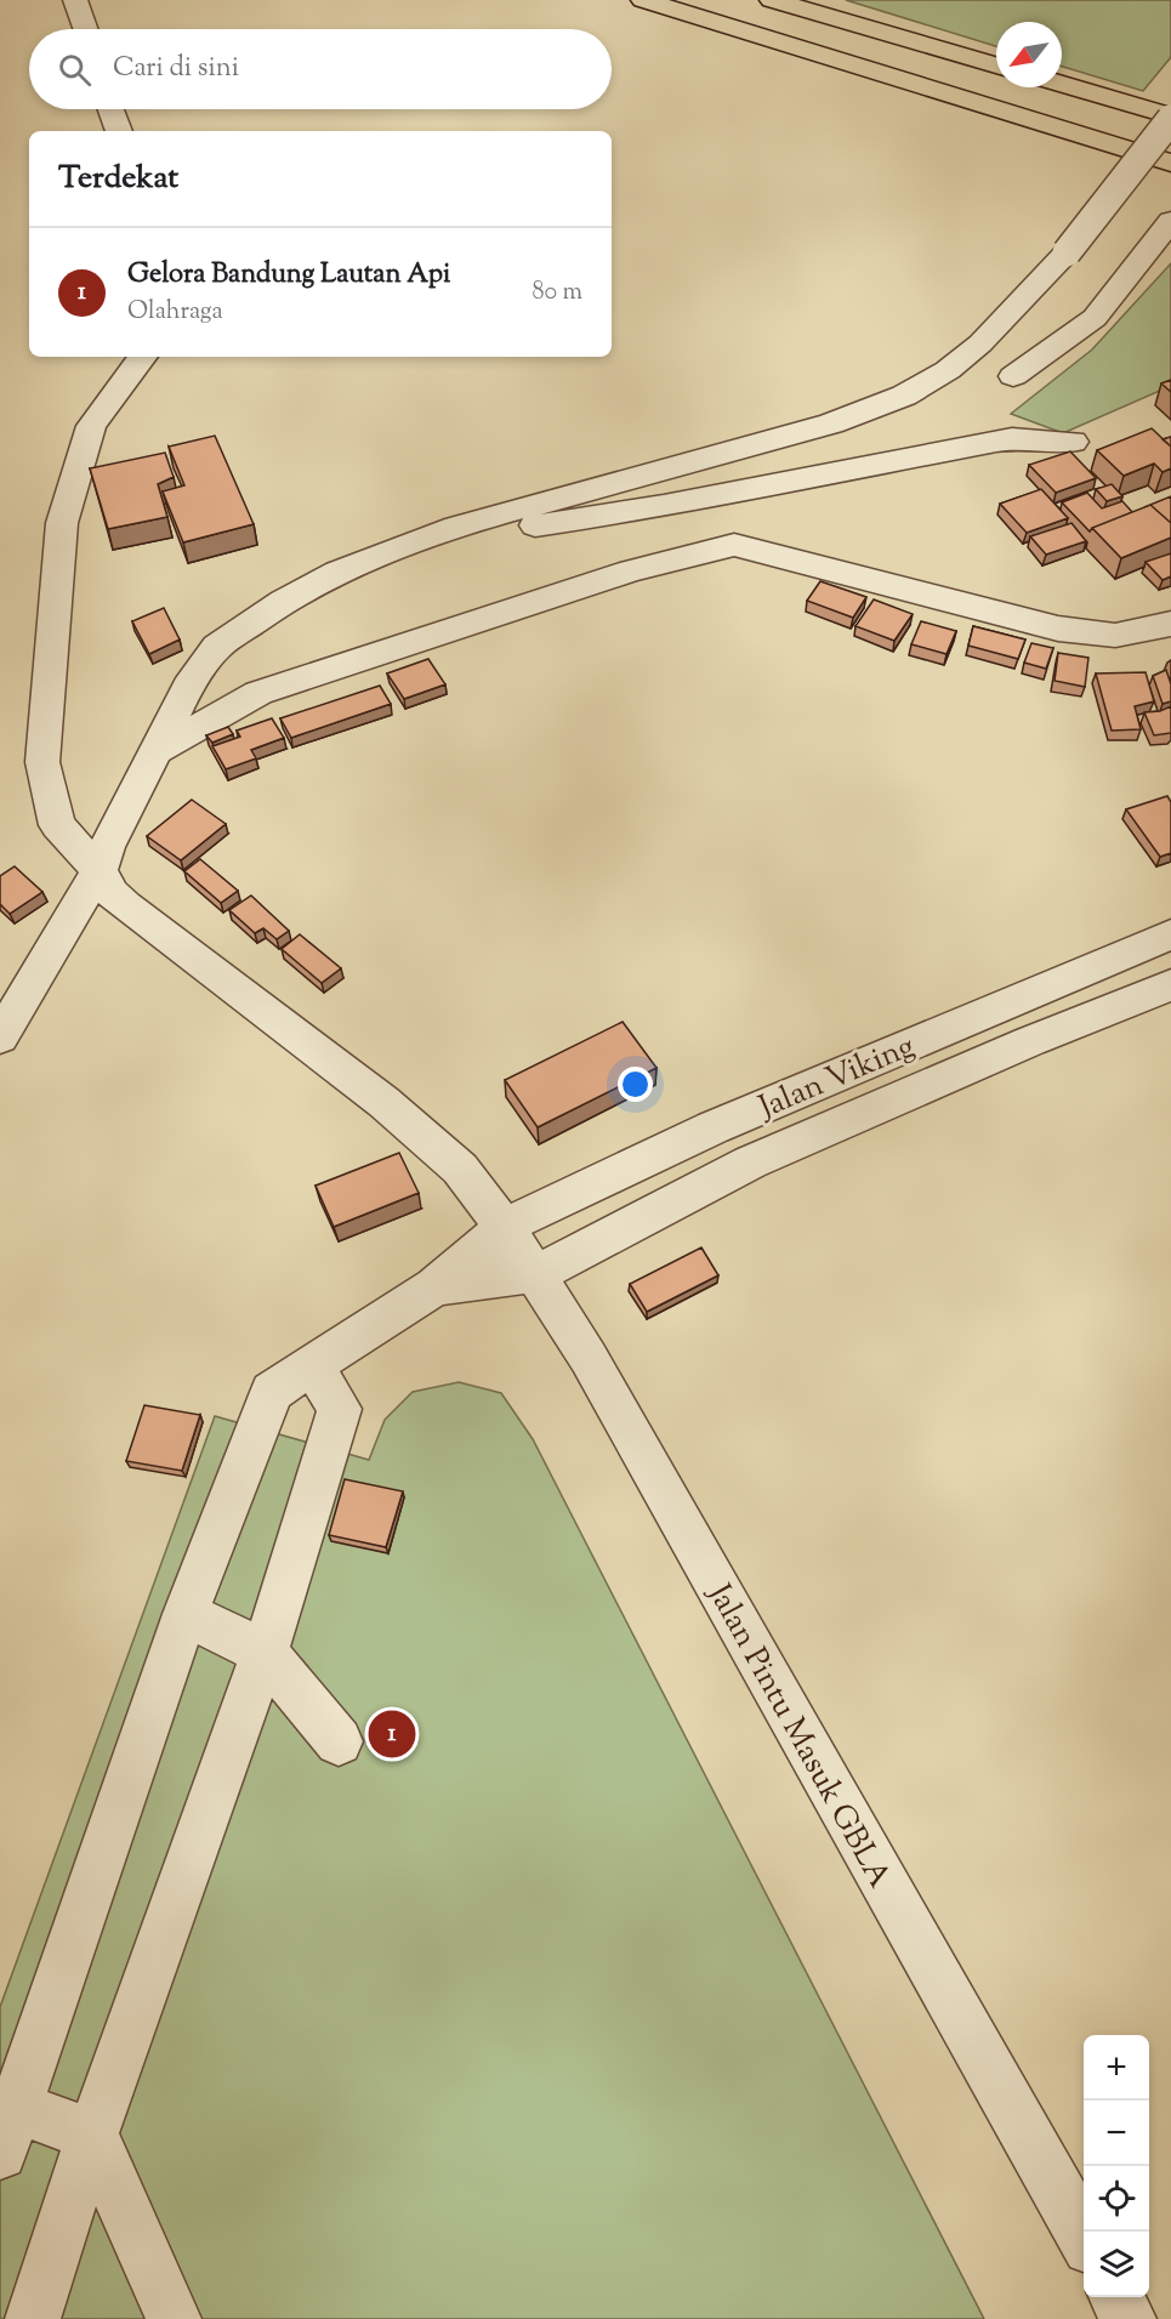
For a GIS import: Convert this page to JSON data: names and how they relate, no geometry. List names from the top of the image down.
{
  "streets": {
    "street": ["Jalan Viking", "Jalan Pintu Masuk GBLA"]
  },
  "crossings": [
    ["Jalan Viking", "Jalan Pintu Masuk GBLA"]
  ],
  "north": "bottom left",
  "page": {
    "search": "Cari di sini",
    "heading": "Terdekat",
    "list": [
      {
        "mark": "1",
        "name": "Gelora Bandung Lautan Api",
        "note": "Olahraga",
        "value": "80 m"
      }
    ],
    "pins": "1",
    "map_buttons": ["+", "−"]
  }
}
